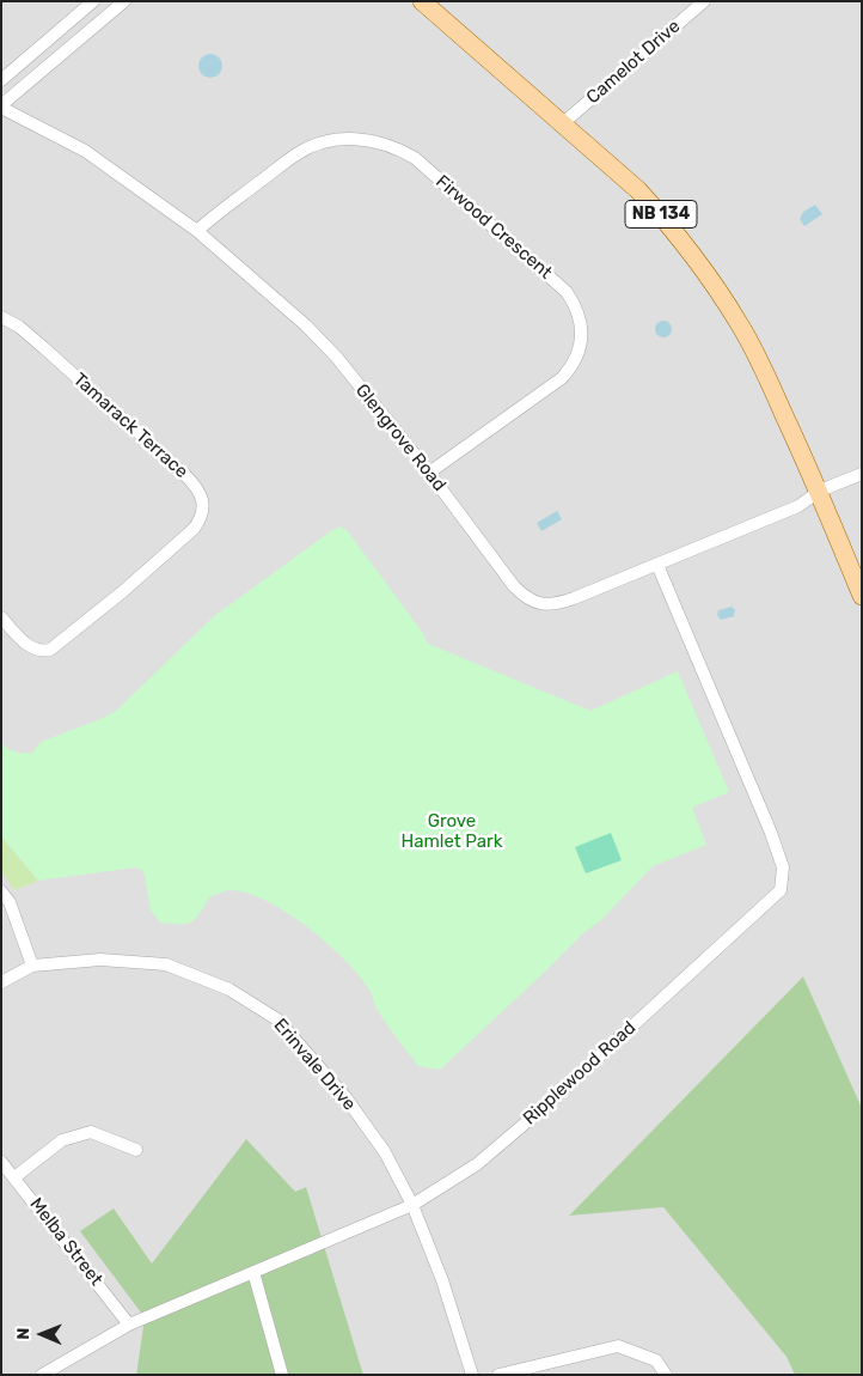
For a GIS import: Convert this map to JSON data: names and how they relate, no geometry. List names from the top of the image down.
{
  "streets": {
    "main road": ["NB 134"],
    "street": [
      "Camelot Drive",
      "Firwood Crescent",
      "Tamarack Terrace",
      "Glengrove Road",
      "Erinvale Drive",
      "Ripplewood Road",
      "Melba Street"
    ]
  },
  "crossings": [
    ["Camelot Drive", "NB 134"],
    ["NB 134", "Glengrove Road"],
    ["Firwood Crescent", "Glengrove Road"],
    ["Glengrove Road", "Ripplewood Road"],
    ["Erinvale Drive", "Ripplewood Road"],
    ["Ripplewood Road", "Melba Street"]
  ],
  "parks": ["Grove Hamlet Park"],
  "north": "left"
}
